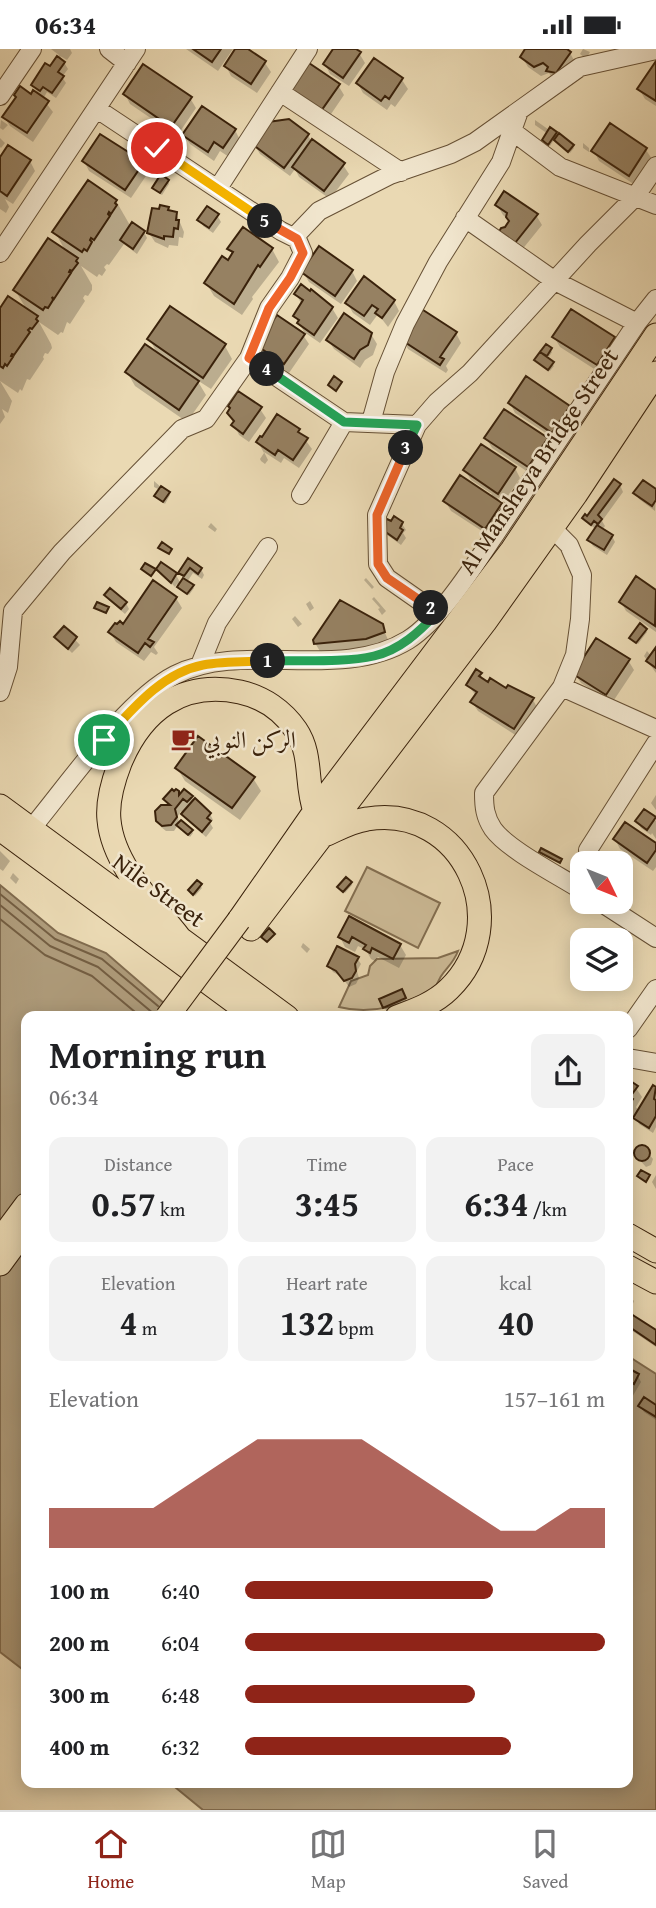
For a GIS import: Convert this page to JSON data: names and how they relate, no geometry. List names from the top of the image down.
{
  "streets": {
    "main road": ["Al Mansheya Bridge Street", "Nile Street"]
  },
  "places": {
    "cafe": ["الركن النوبي"]
  },
  "north": "bottom right",
  "page": {
    "status": "06:34",
    "pins": [
      "5",
      "4",
      "3",
      "2",
      "1"
    ],
    "heading": ["Morning run", "06:34"],
    "stats": [
      ["Distance", "0.57 km"],
      ["Time", "3:45"],
      ["Pace", "6:34 /km"],
      ["Elevation", "4 m"],
      ["Heart rate", "132 bpm"],
      ["kcal", "40"]
    ],
    "chart": ["Elevation", "157–161 m"],
    "list": [
      {
        "name": "100 m",
        "note": "6:40"
      },
      {
        "name": "200 m",
        "note": "6:04"
      },
      {
        "name": "300 m",
        "note": "6:48"
      },
      {
        "name": "400 m",
        "note": "6:32"
      }
    ],
    "tabs": ["Home", "Map", "Saved"]
  }
}
